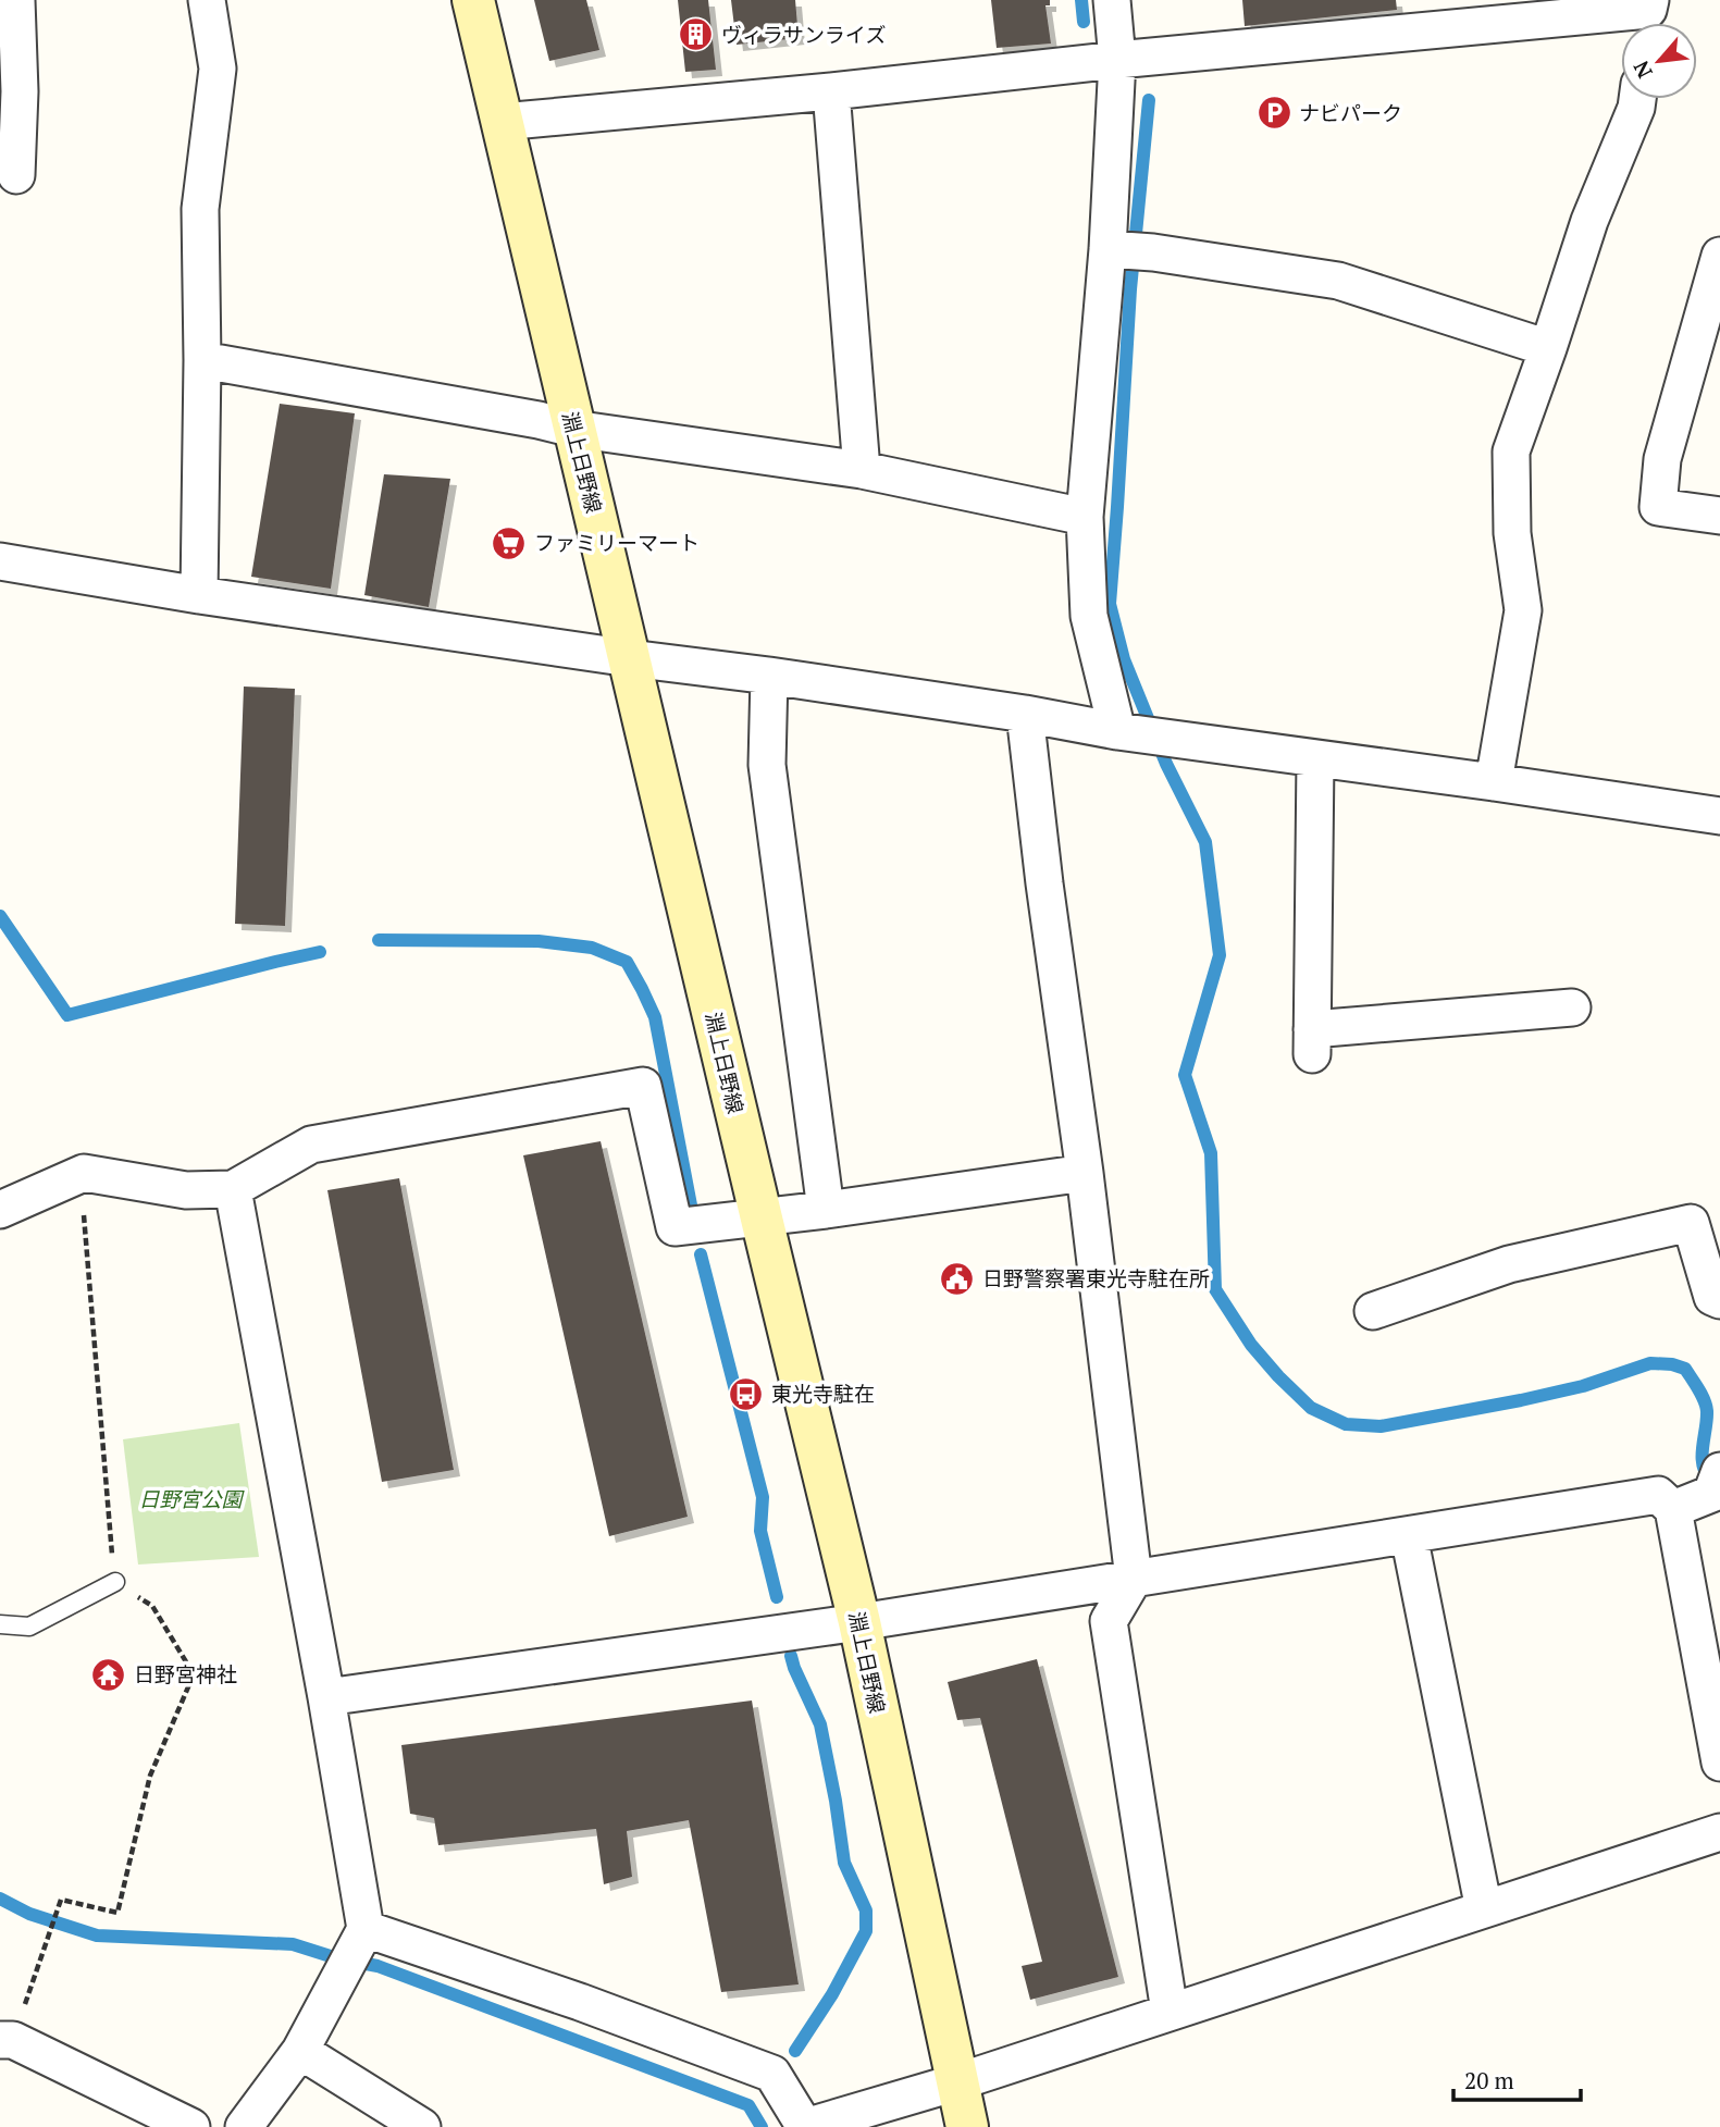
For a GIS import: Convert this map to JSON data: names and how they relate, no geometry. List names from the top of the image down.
{
  "streets": {
    "main road": ["淵上日野線"]
  },
  "parks": ["日野宮公園"],
  "places": {
    "building": ["ヴィラサンライズ"],
    "parking": ["ナビパーク"],
    "supermarket": ["ファミリーマート"],
    "public building": ["日野警察署東光寺駐在所"],
    "bus stop": ["東光寺駐在"],
    "temple": ["日野宮神社"]
  },
  "scale_bar": "20 m",
  "north": "bottom left"
}
